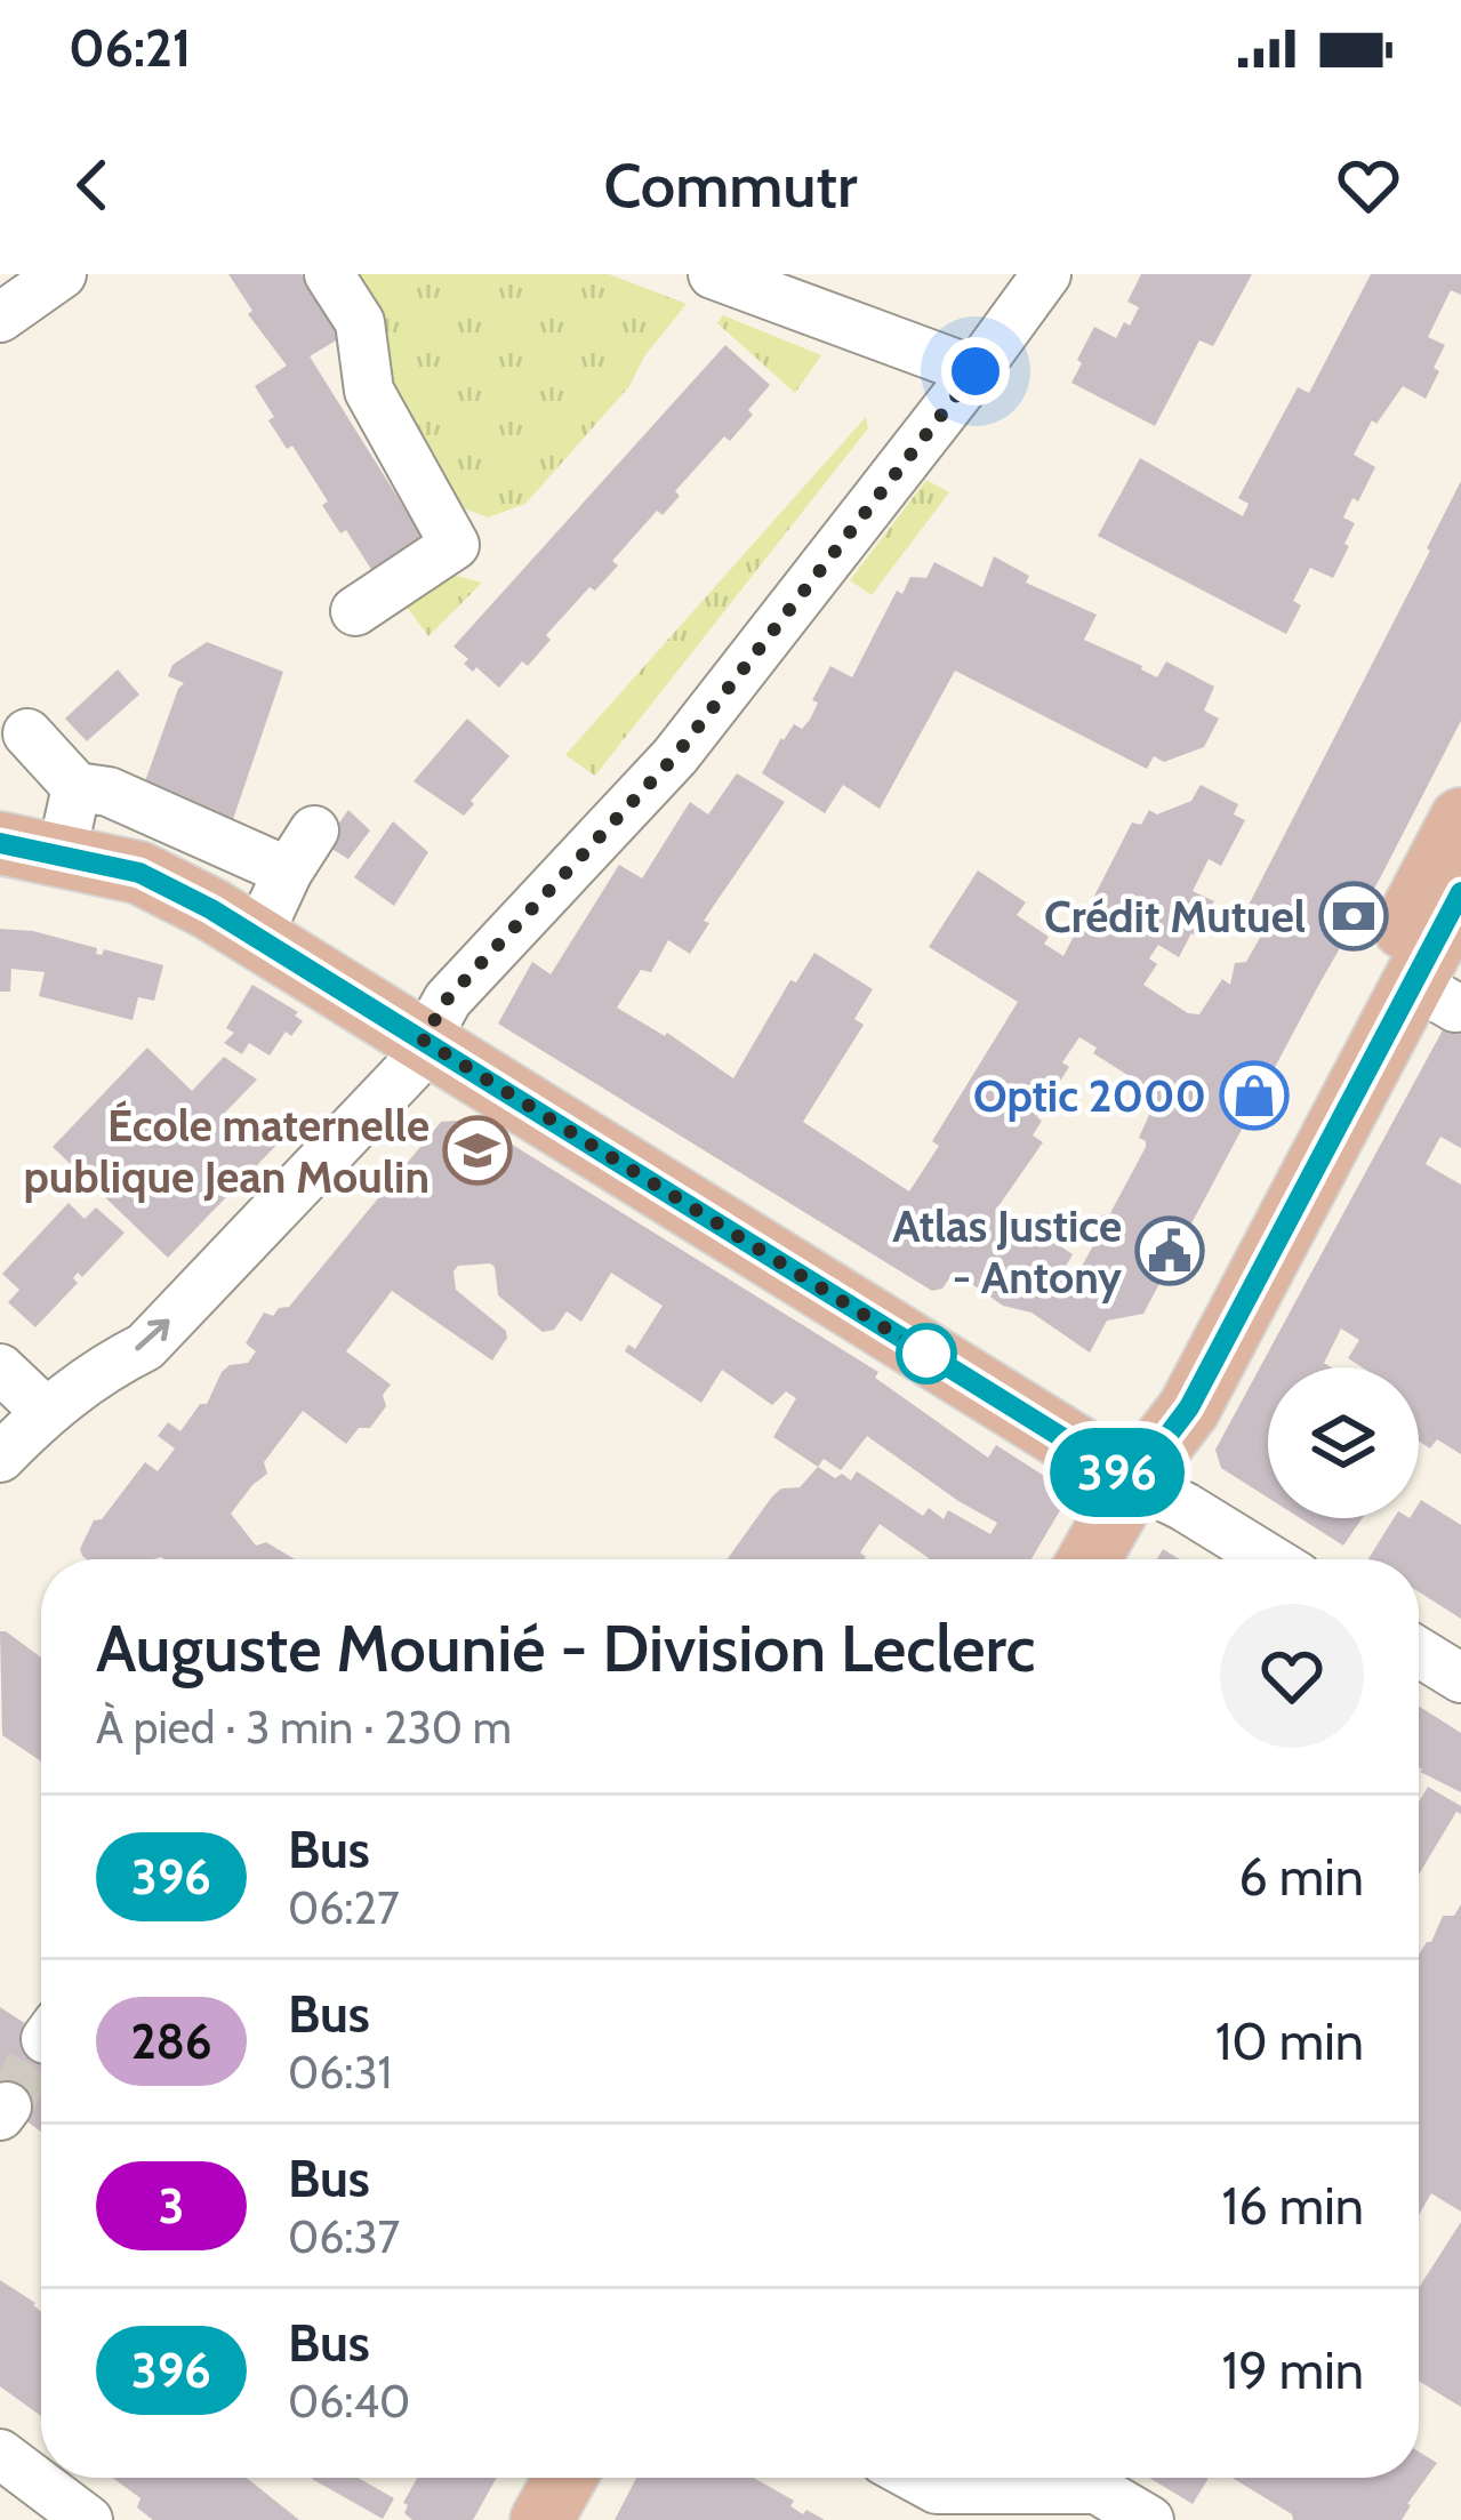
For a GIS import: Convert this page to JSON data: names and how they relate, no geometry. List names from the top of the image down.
{
  "places": {
    "bank": ["Crédit Mutuel"],
    "shop": ["Optic 2000"],
    "school or university": ["École maternelle publique Jean Moulin"],
    "public building": ["Atlas Justice - Antony"]
  },
  "lines": ["bus line 396"],
  "page": {
    "status": "06:21",
    "header": "Commutr",
    "on_map": "396",
    "heading": ["Auguste Mounié - Division Leclerc", "À pied · 3 min · 230 m"],
    "list": [
      {
        "mark": "396",
        "name": "Bus",
        "note": "06:27",
        "value": "6 min"
      },
      {
        "mark": "286",
        "name": "Bus",
        "note": "06:31",
        "value": "10 min"
      },
      {
        "mark": "3",
        "name": "Bus",
        "note": "06:37",
        "value": "16 min"
      },
      {
        "mark": "396",
        "name": "Bus",
        "note": "06:40",
        "value": "19 min"
      }
    ]
  }
}
